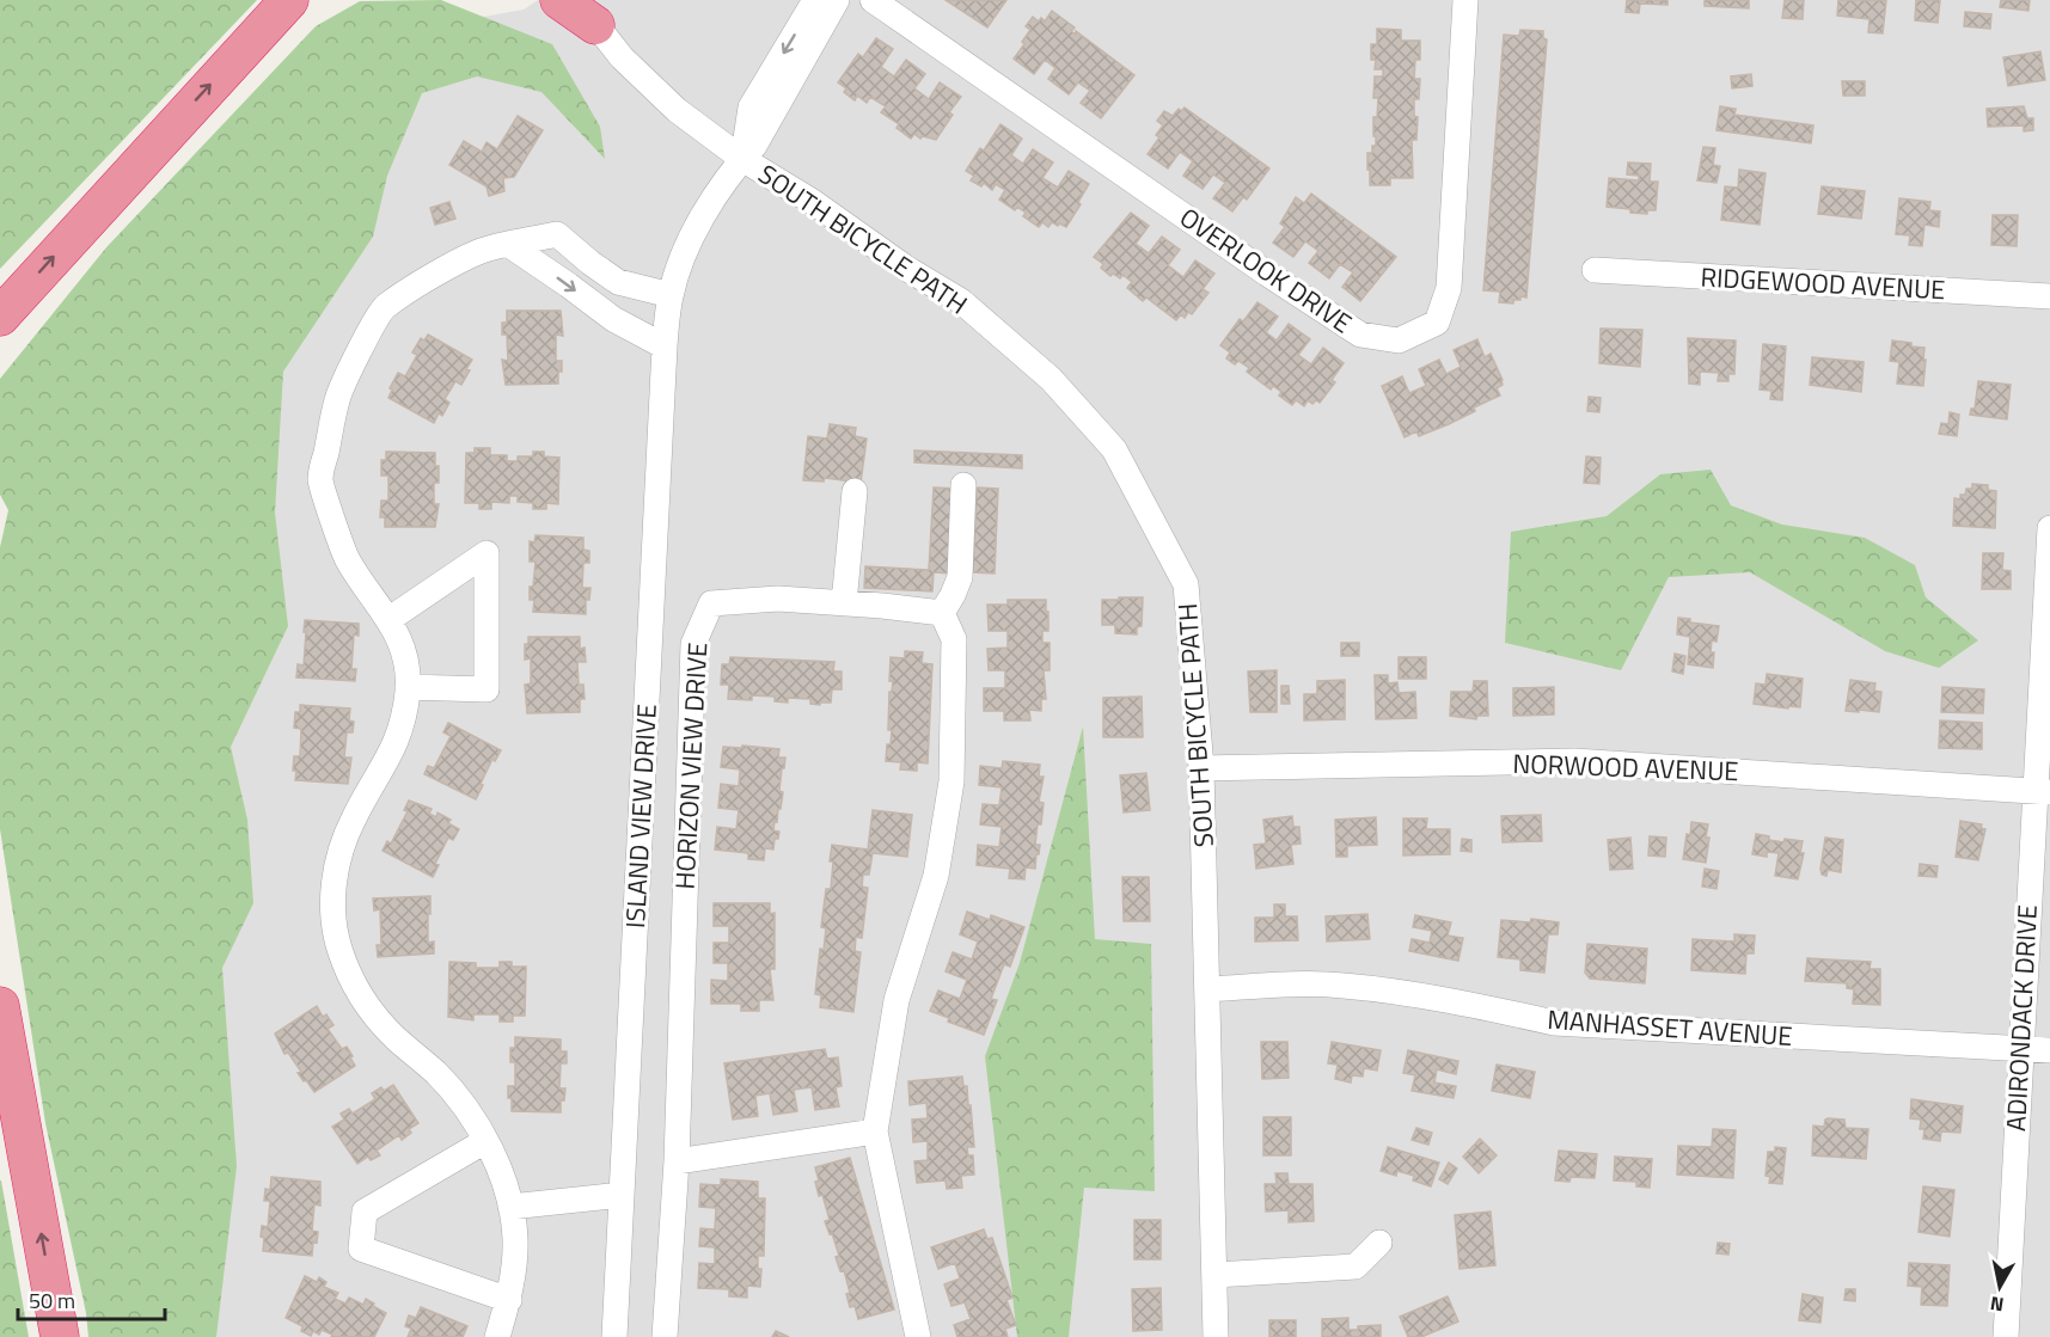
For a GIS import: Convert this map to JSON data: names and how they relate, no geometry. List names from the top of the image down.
{
  "streets": {
    "street": [
      "SOUTH BICYCLE PATH",
      "OVERLOOK DRIVE",
      "RIDGEWOOD AVENUE",
      "HORIZON VIEW DRIVE",
      "NORWOOD AVENUE",
      "ISLAND VIEW DRIVE",
      "ADIRONDACK DRIVE",
      "MANHASSET AVENUE"
    ]
  },
  "crossings": [
    ["SOUTH BICYCLE PATH", "NORWOOD AVENUE"],
    ["SOUTH BICYCLE PATH", "MANHASSET AVENUE"],
    ["NORWOOD AVENUE", "ADIRONDACK DRIVE"],
    ["ADIRONDACK DRIVE", "MANHASSET AVENUE"]
  ],
  "scale_bar": "50 m",
  "north": "bottom"
}
